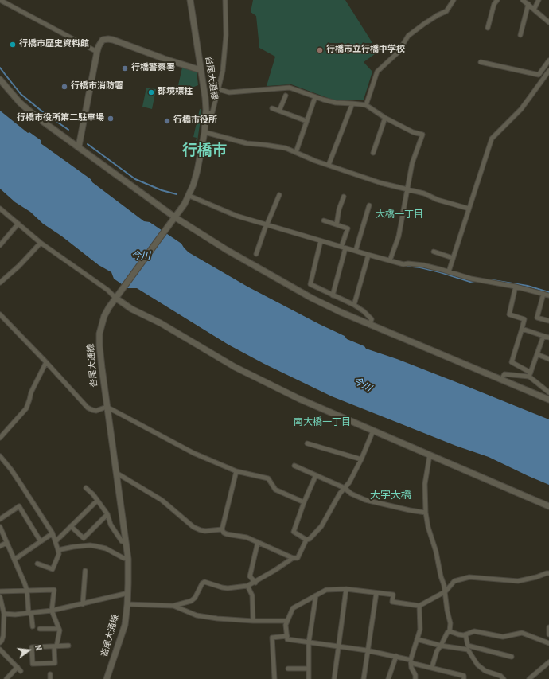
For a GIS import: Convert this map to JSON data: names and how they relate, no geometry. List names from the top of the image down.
{
  "streets": {
    "street": ["沓尾大通線"]
  },
  "districts": [
    "行橋市",
    "大橋一丁目",
    "南大橋一丁目",
    "大字大橋"
  ],
  "water": ["今川"],
  "places": [
    "行橋市歴史資料館",
    "行橋市立行橋中学校",
    "行橋警察署",
    "行橋市消防署",
    "郡境標柱",
    "行橋市役所第二駐車場",
    "行橋市役所"
  ],
  "north": "right"
}
